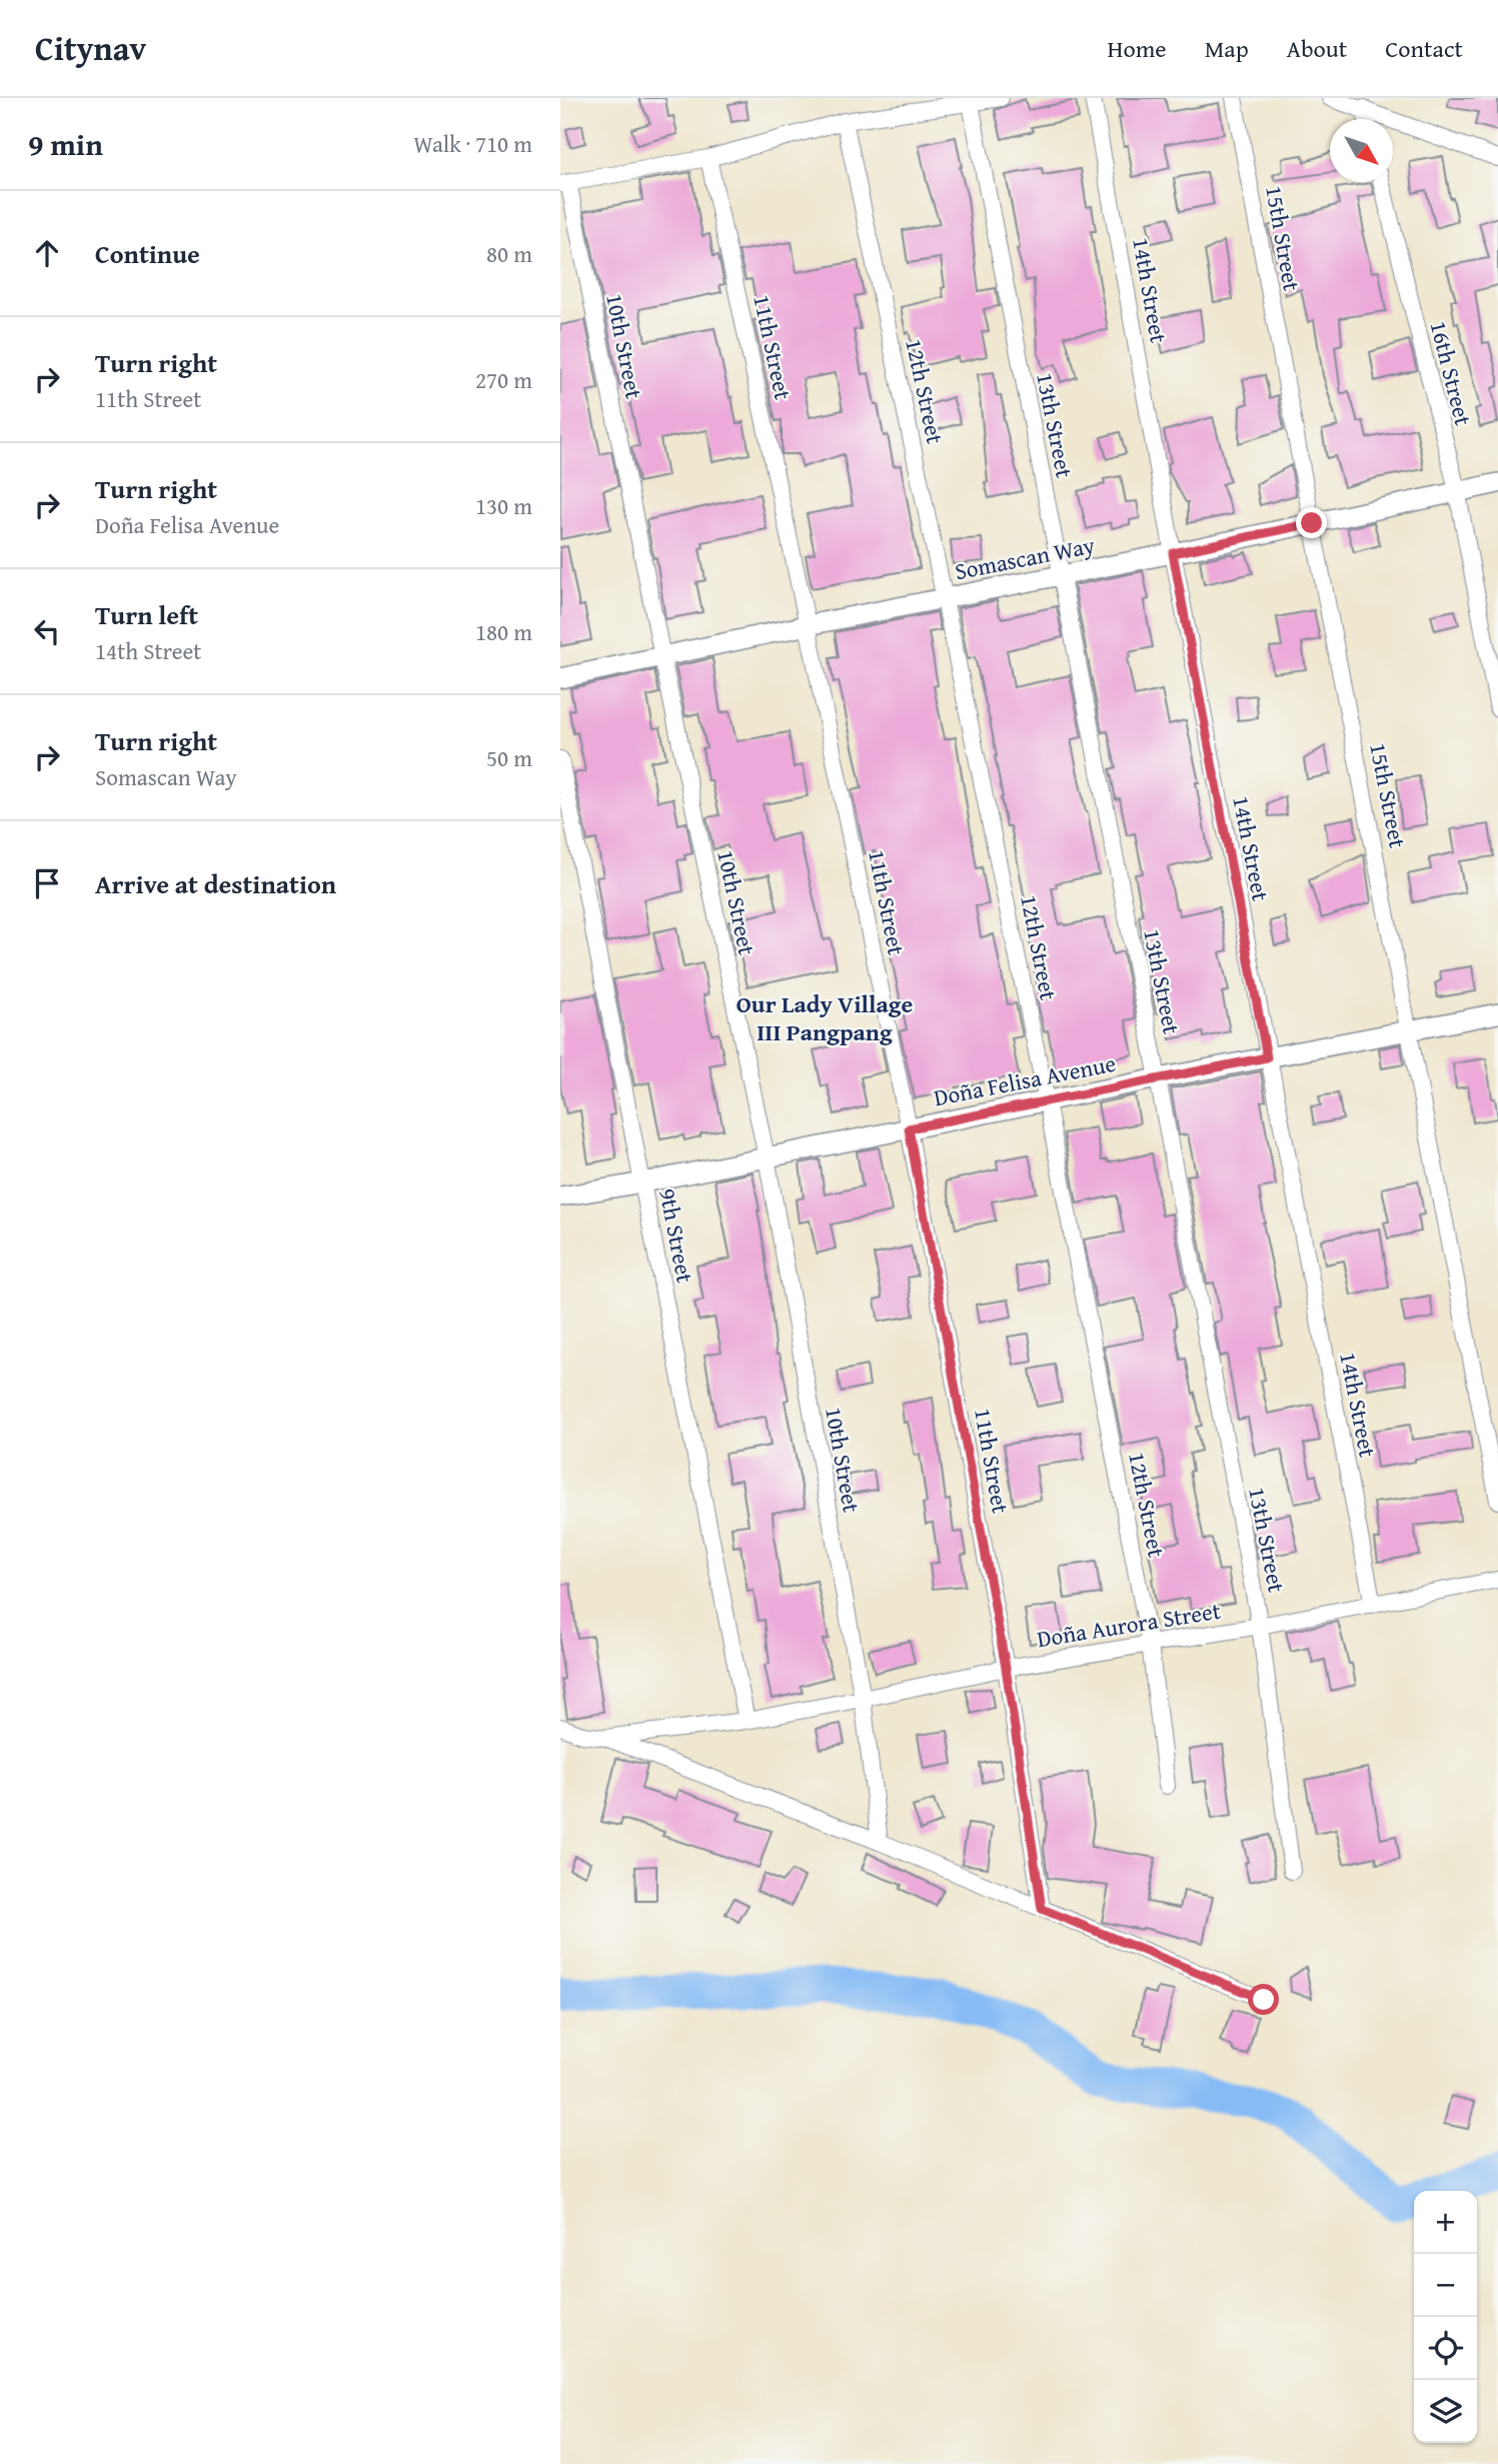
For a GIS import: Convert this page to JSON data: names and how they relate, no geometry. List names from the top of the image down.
{
  "streets": {
    "street": [
      "15th Street",
      "14th Street",
      "10th Street",
      "11th Street",
      "16th Street",
      "12th Street",
      "13th Street",
      "Somascan Way",
      "Doña Felisa Avenue",
      "9th Street",
      "Doña Aurora Street"
    ]
  },
  "crossings": [
    ["15th Street", "Somascan Way"],
    ["15th Street", "Doña Felisa Avenue"],
    ["14th Street", "Somascan Way"],
    ["14th Street", "Doña Felisa Avenue"],
    ["14th Street", "Doña Aurora Street"],
    ["10th Street", "Somascan Way"],
    ["10th Street", "Doña Felisa Avenue"],
    ["10th Street", "Doña Aurora Street"],
    ["11th Street", "Somascan Way"],
    ["11th Street", "Doña Felisa Avenue"],
    ["11th Street", "Doña Aurora Street"],
    ["16th Street", "Somascan Way"],
    ["12th Street", "Somascan Way"],
    ["12th Street", "Doña Felisa Avenue"],
    ["12th Street", "Doña Aurora Street"],
    ["13th Street", "Somascan Way"],
    ["13th Street", "Doña Felisa Avenue"],
    ["13th Street", "Doña Aurora Street"],
    ["Doña Felisa Avenue", "9th Street"],
    ["9th Street", "Doña Aurora Street"]
  ],
  "districts": ["Our Lady Village III Pangpang"],
  "north": "bottom right",
  "page": {
    "header": "Citynav",
    "nav": [
      "Home",
      "Map",
      "About",
      "Contact"
    ],
    "heading": ["9 min", "Walk · 710 m"],
    "list": [
      ["Continue", "80 m"],
      ["Turn right", "11th Street", "270 m"],
      ["Turn right", "Doña Felisa Avenue", "130 m"],
      ["Turn left", "14th Street", "180 m"],
      ["Turn right", "Somascan Way", "50 m"],
      "Arrive at destination"
    ],
    "map_buttons": ["+", "−"]
  }
}
